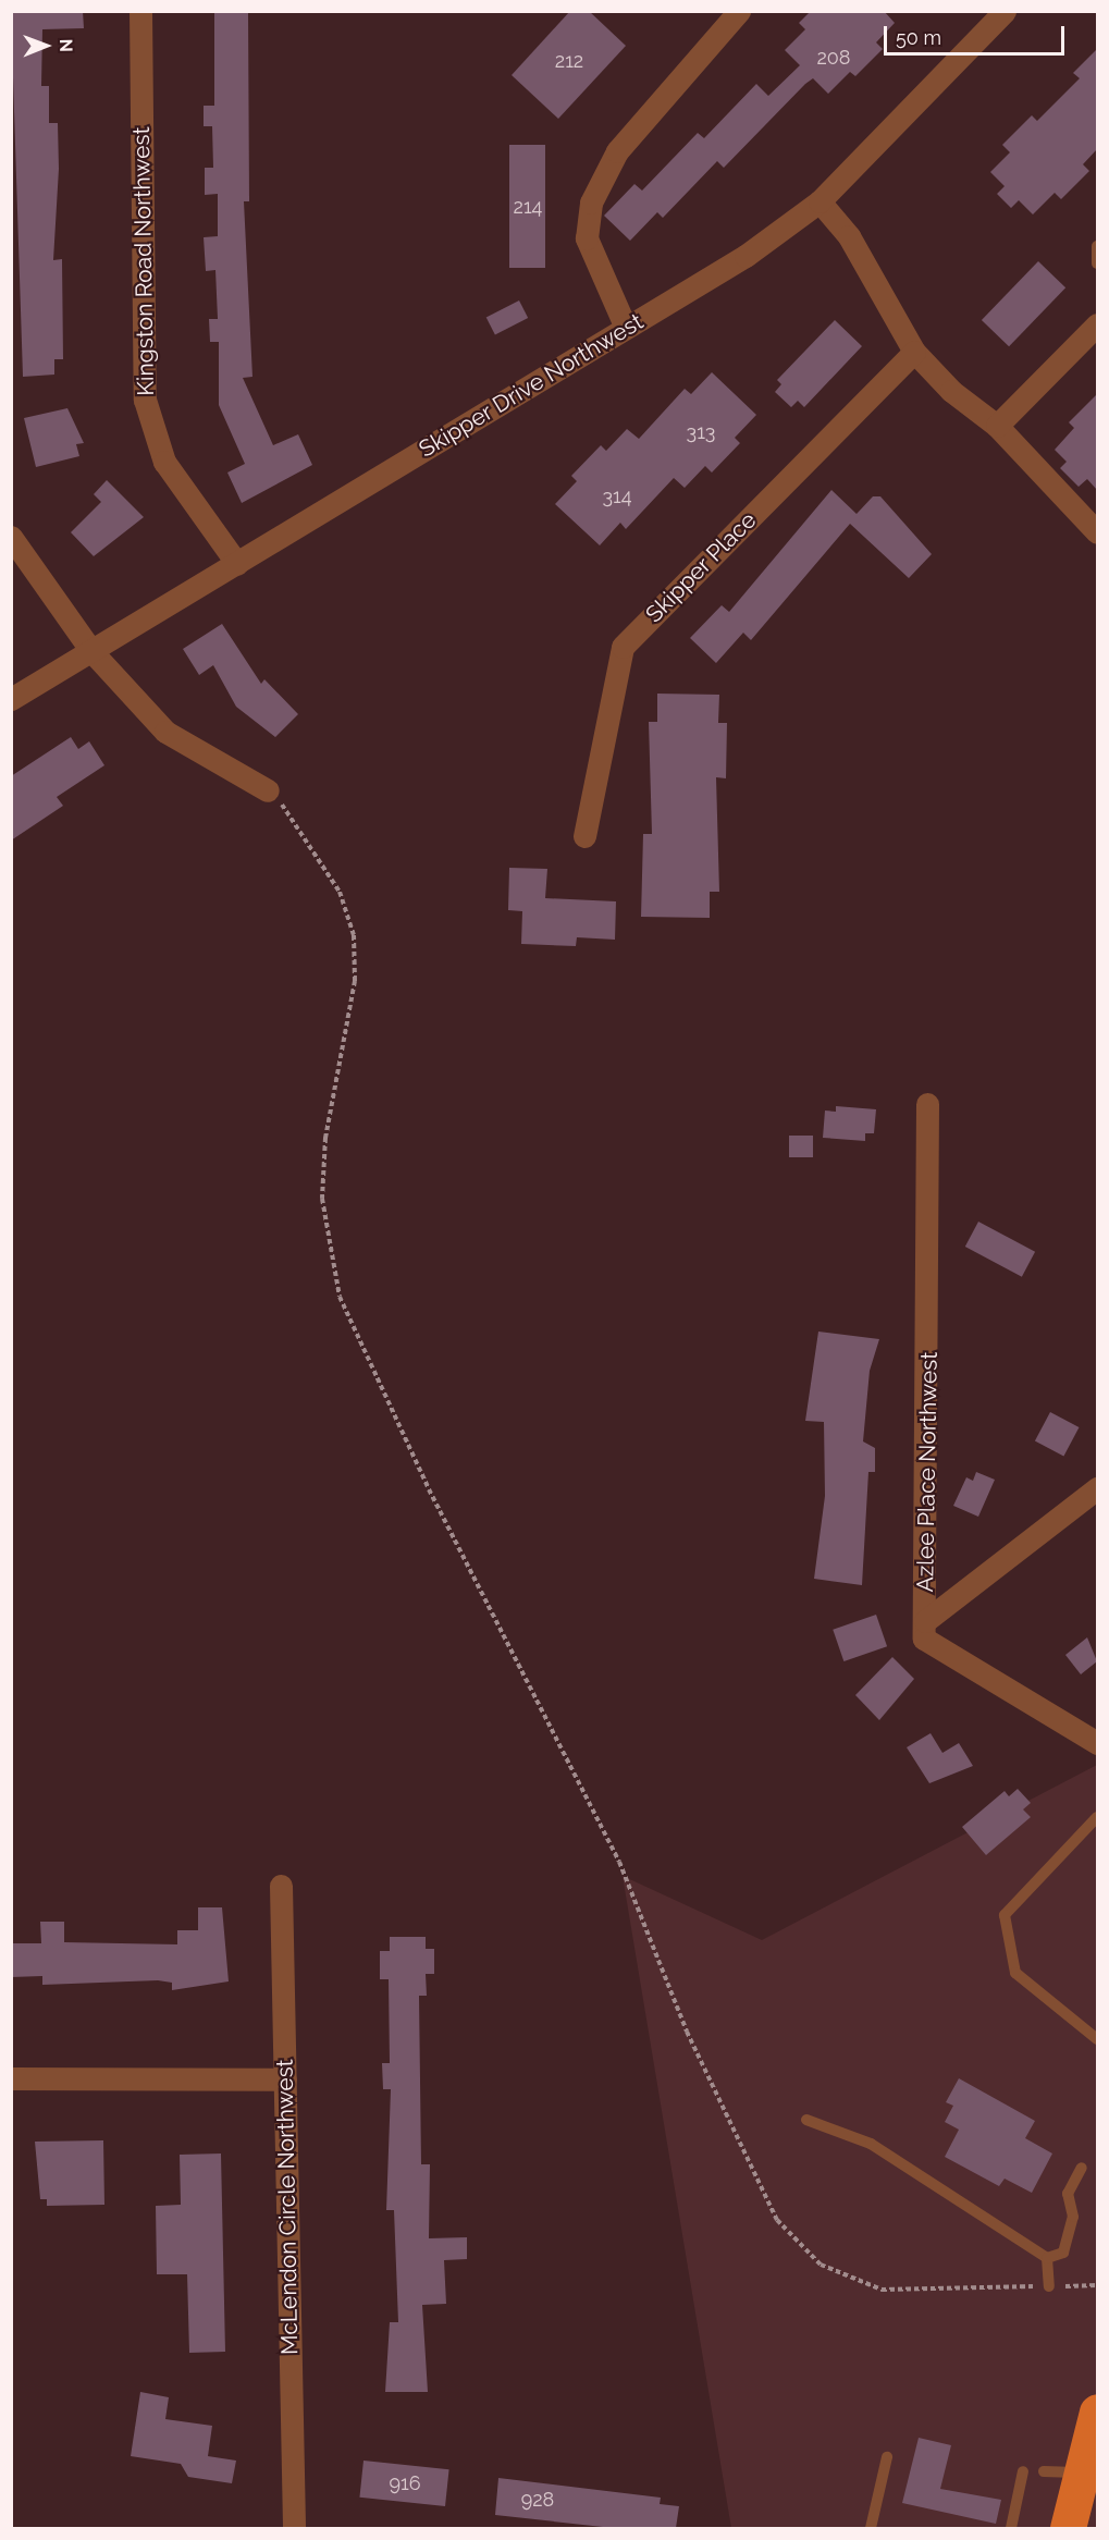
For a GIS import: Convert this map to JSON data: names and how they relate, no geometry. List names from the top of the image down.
{
  "streets": {
    "street": [
      "Kingston Road Northwest",
      "Skipper Drive Northwest",
      "Skipper Place",
      "Azlee Place Northwest",
      "McLendon Circle Northwest"
    ]
  },
  "crossings": [
    ["Kingston Road Northwest", "Skipper Drive Northwest"]
  ],
  "house_numbers": [
    "208",
    "212",
    "214",
    "313",
    "314",
    "916",
    "928"
  ],
  "scale_bar": "50 m",
  "north": "right"
}
